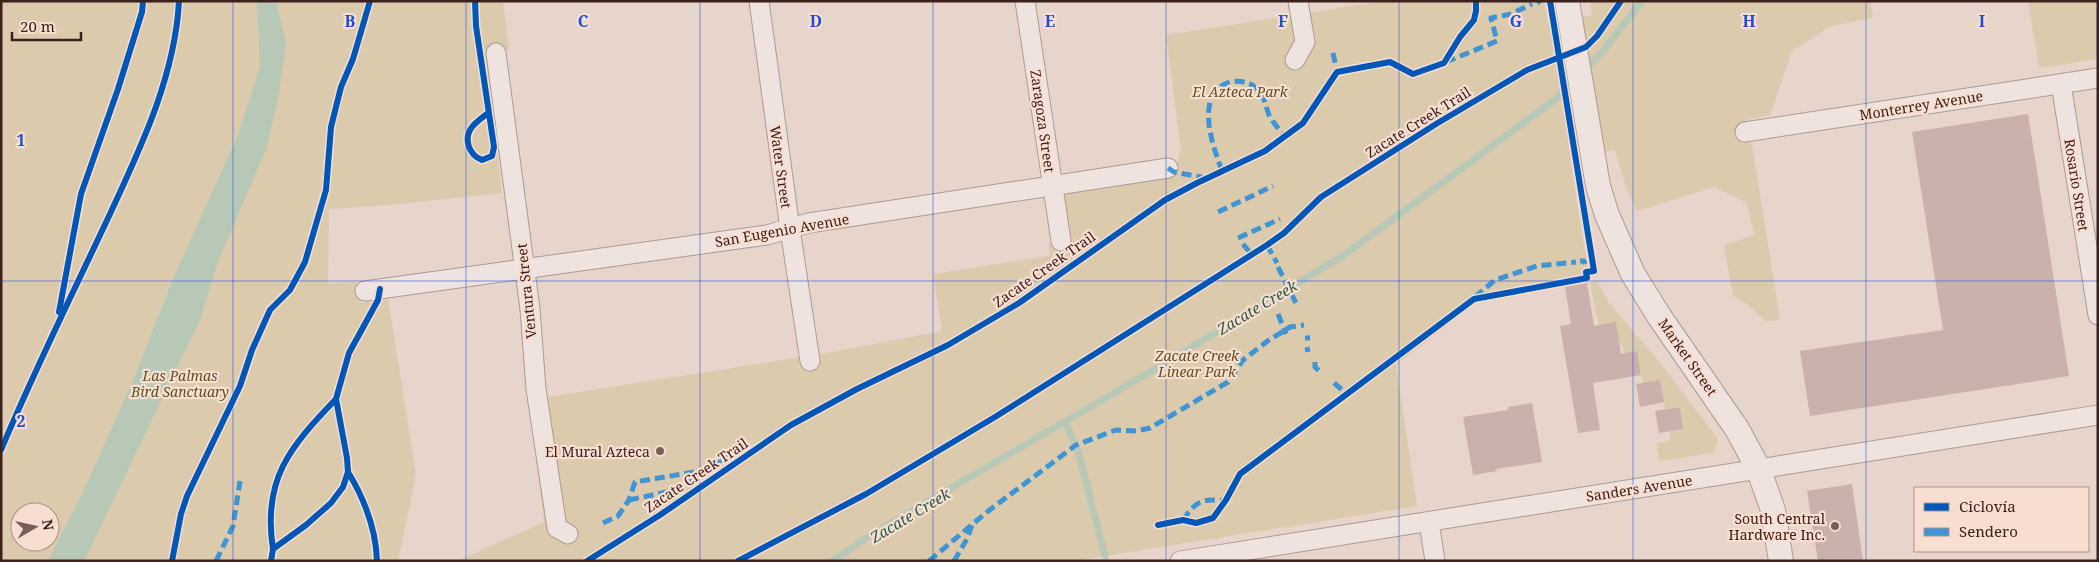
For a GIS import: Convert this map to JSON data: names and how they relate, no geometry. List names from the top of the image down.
{
  "streets": {
    "street": [
      "Monterrey Avenue",
      "Zaragoza Street",
      "Water Street",
      "Rosario Street",
      "San Eugenio Avenue",
      "Ventura Street",
      "Market Street",
      "Sanders Avenue"
    ],
    "cycle path": ["Zacate Creek Trail"]
  },
  "crossings": [
    ["Monterrey Avenue", "Rosario Street"],
    ["Zaragoza Street", "San Eugenio Avenue"],
    ["Water Street", "San Eugenio Avenue"],
    ["San Eugenio Avenue", "Ventura Street"],
    ["Market Street", "Sanders Avenue"]
  ],
  "water": ["Zacate Creek"],
  "parks": ["El Azteca Park", "Zacate Creek Linear Park", "Las Palmas Bird Sanctuary"],
  "places": ["El Mural Azteca", "South Central Hardware Inc."],
  "legend": ["Ciclovía", "Sendero"],
  "scale_bar": "20 m",
  "north": "right",
  "grid": {
    "columns": [
      "B",
      "C",
      "D",
      "E",
      "F",
      "G",
      "H",
      "I"
    ],
    "rows": ["1", "2"]
  }
}
